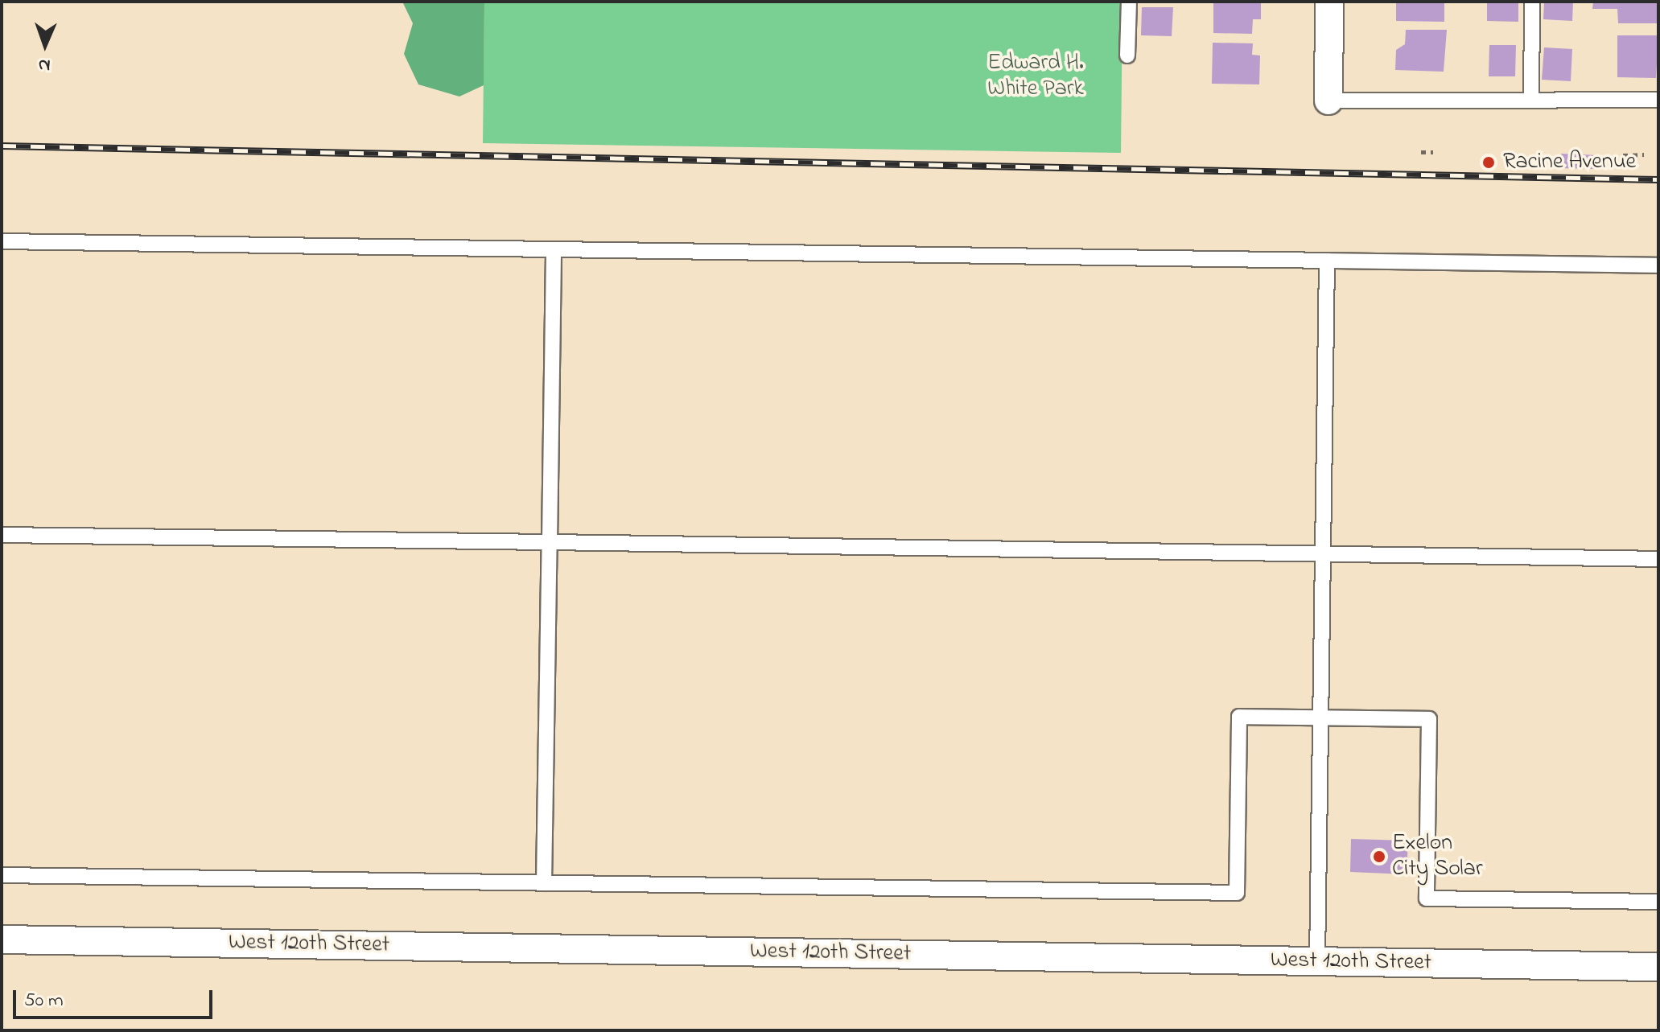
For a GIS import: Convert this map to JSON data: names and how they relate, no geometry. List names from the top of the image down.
{
  "streets": {
    "street": ["West 120th Street"]
  },
  "parks": ["Edward H. White Park"],
  "places": ["Racine Avenue", "Exelon City Solar"],
  "scale_bar": "50 m",
  "north": "bottom"
}
